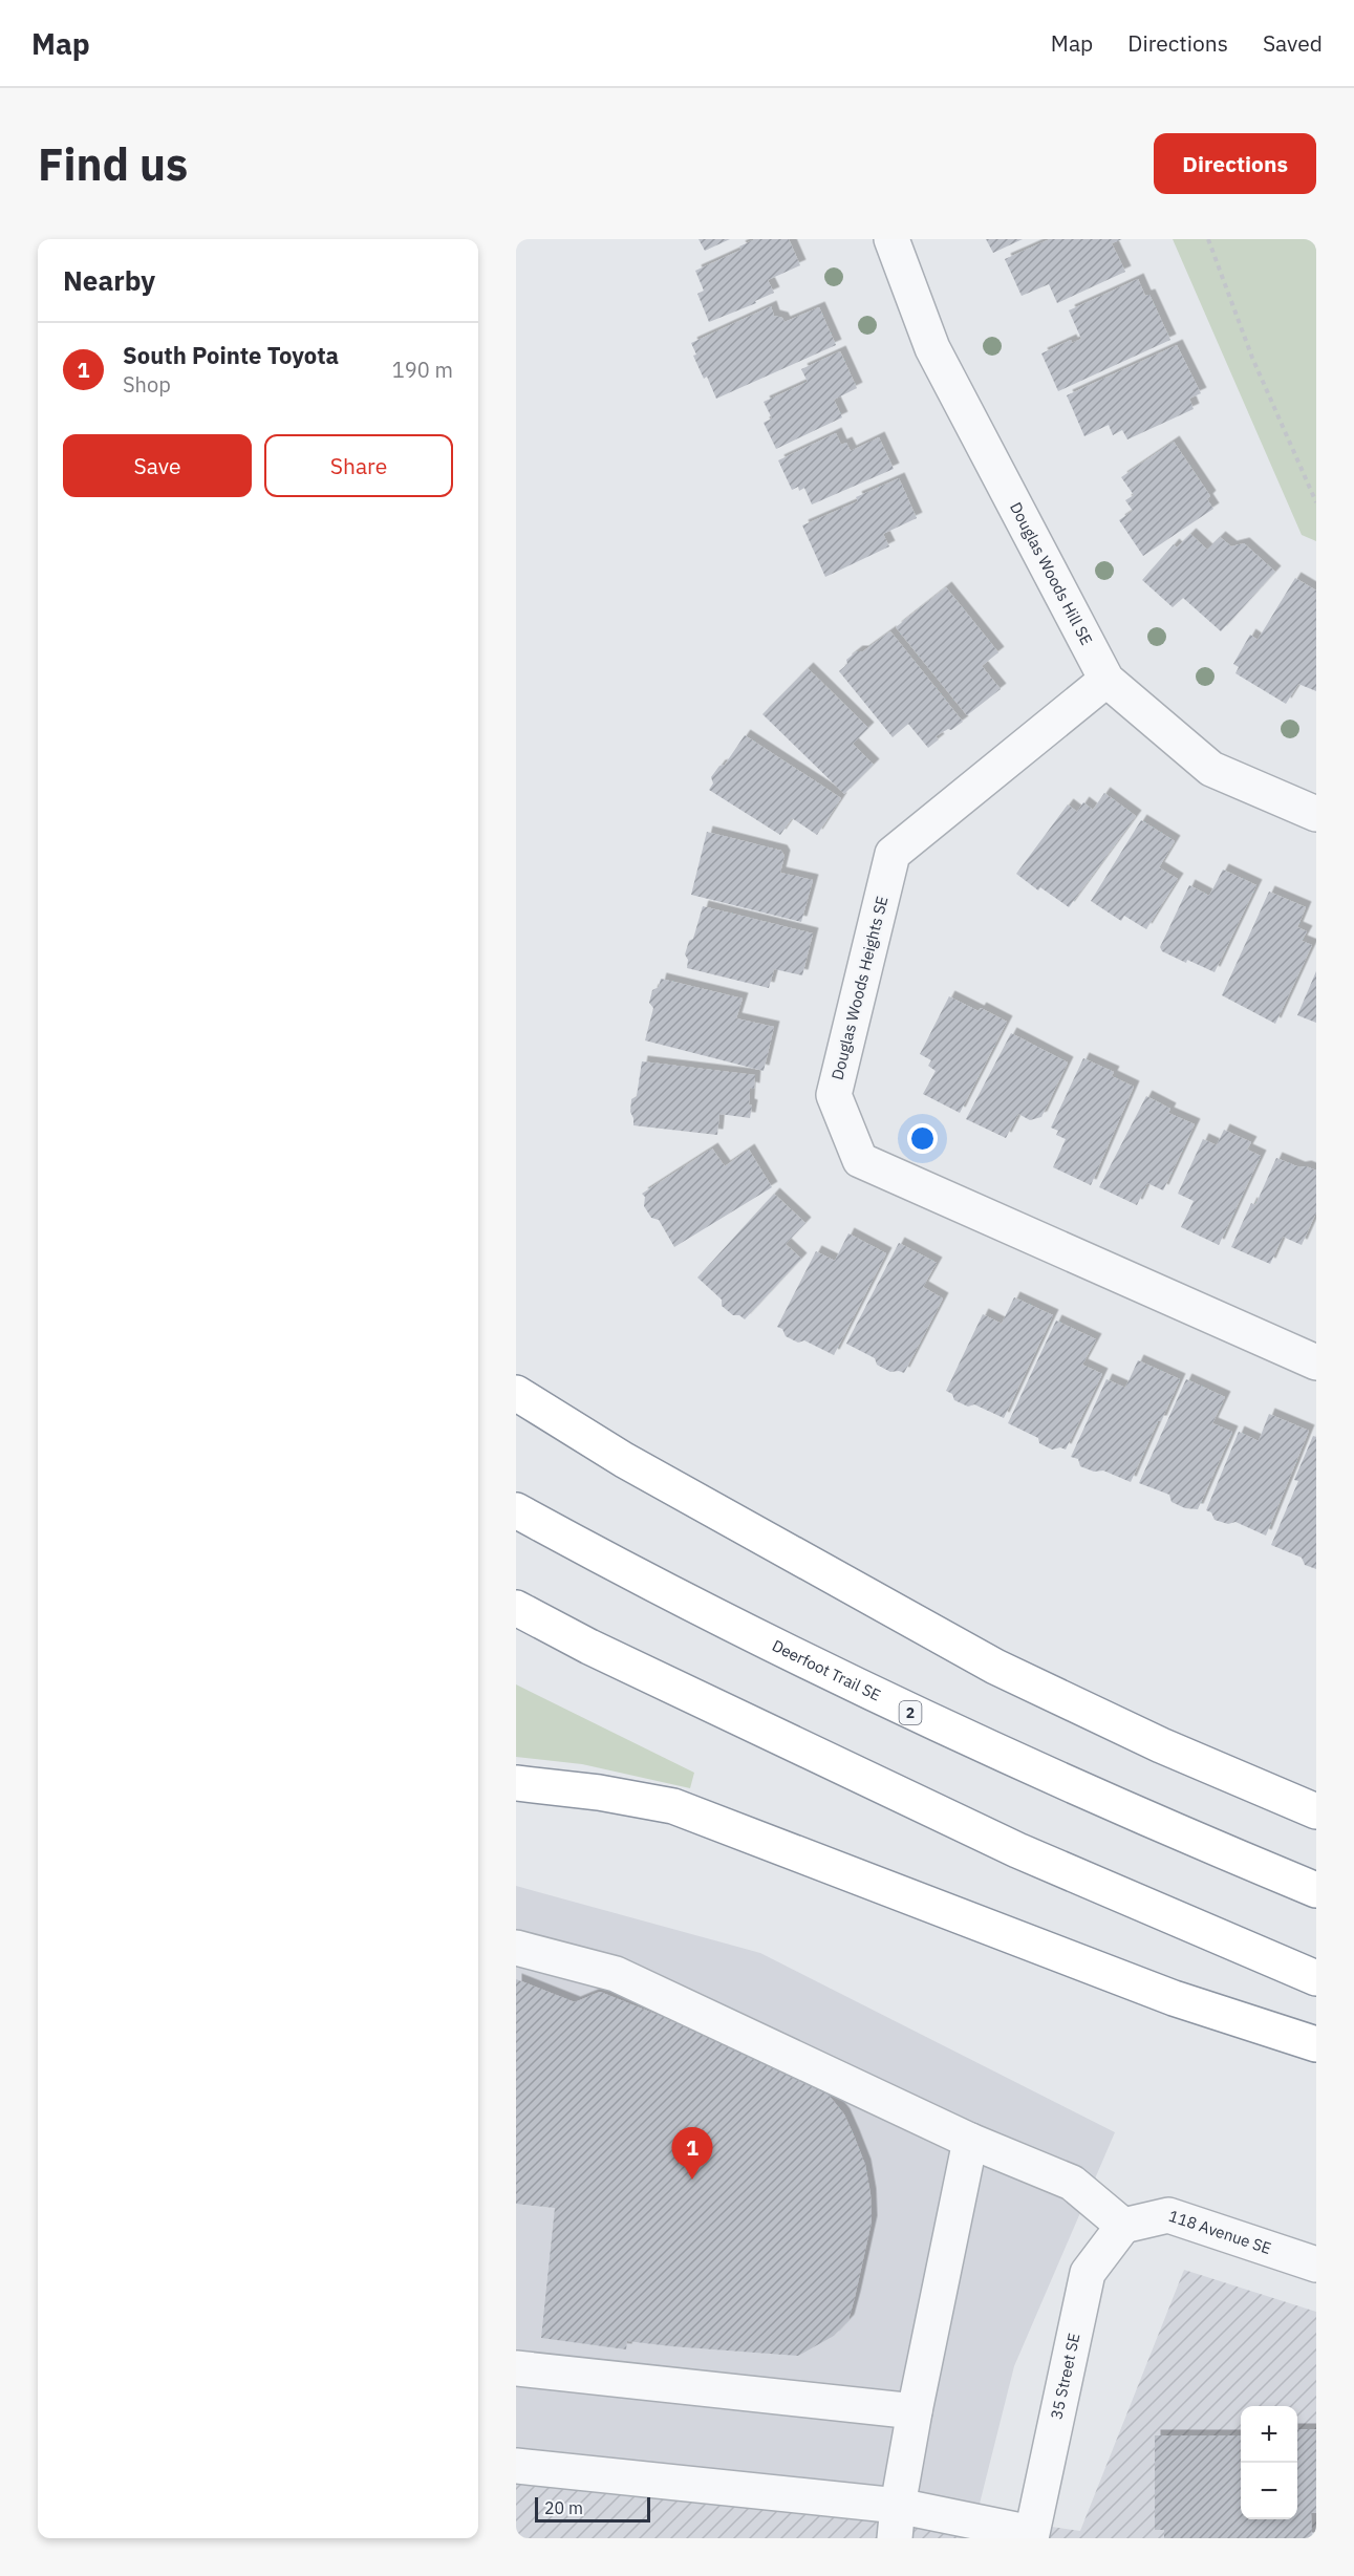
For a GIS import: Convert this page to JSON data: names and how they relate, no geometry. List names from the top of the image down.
{
  "streets": {
    "highway": ["Deerfoot Trail SE", "2"],
    "street": [
      "Douglas Woods Hill SE",
      "Douglas Woods Heights SE",
      "118 Avenue SE",
      "35 Street SE"
    ]
  },
  "crossings": [
    ["Douglas Woods Hill SE", "Douglas Woods Heights SE"],
    ["118 Avenue SE", "35 Street SE"]
  ],
  "scale_bar": "20 m",
  "page": {
    "header": "Map",
    "nav": ["Map", "Directions", "Saved"],
    "buttons": [
      "Directions",
      ["Save", "Share"]
    ],
    "title": "Find us",
    "heading": "Nearby",
    "list": [
      {
        "mark": "1",
        "name": "South Pointe Toyota",
        "note": "Shop",
        "value": "190 m"
      }
    ],
    "pins": "1",
    "map_buttons": ["+", "−"],
    "scale": "20 m"
  }
}
